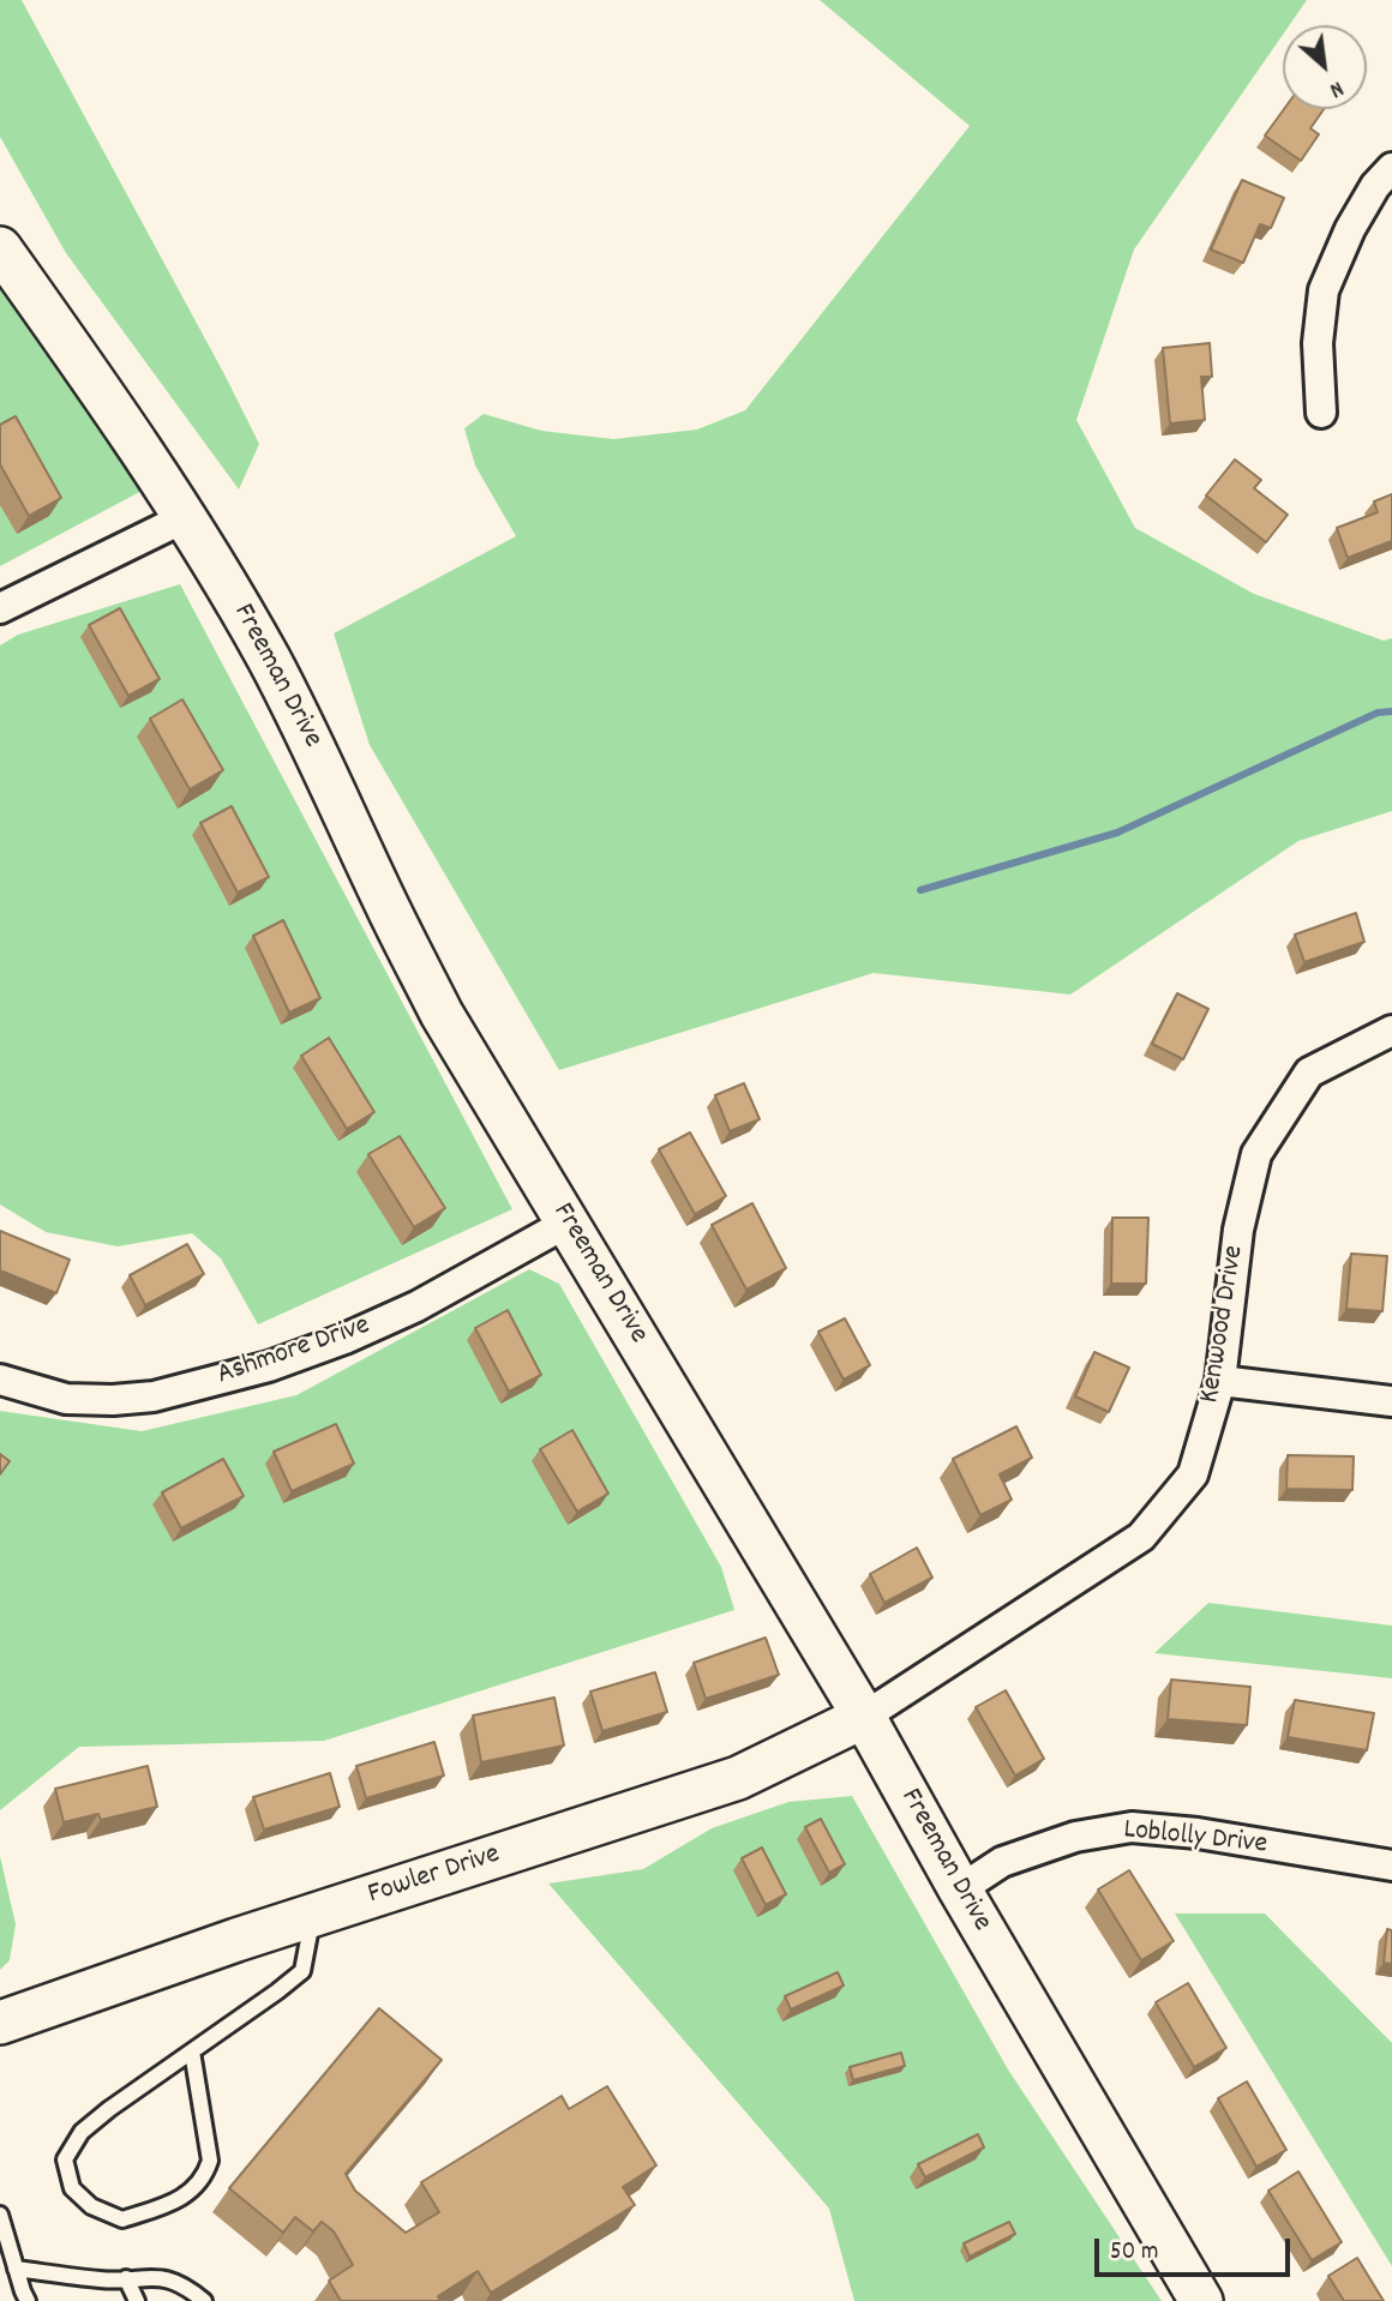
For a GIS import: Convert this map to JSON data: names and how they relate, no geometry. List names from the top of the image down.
{
  "streets": {
    "street": [
      "Freeman Drive",
      "Kenwood Drive",
      "Ashmore Drive",
      "Loblolly Drive",
      "Fowler Drive"
    ]
  },
  "crossings": [
    ["Freeman Drive", "Kenwood Drive"],
    ["Freeman Drive", "Ashmore Drive"],
    ["Freeman Drive", "Loblolly Drive"],
    ["Freeman Drive", "Fowler Drive"],
    ["Kenwood Drive", "Fowler Drive"]
  ],
  "scale_bar": "50 m",
  "north": "bottom right"
}
